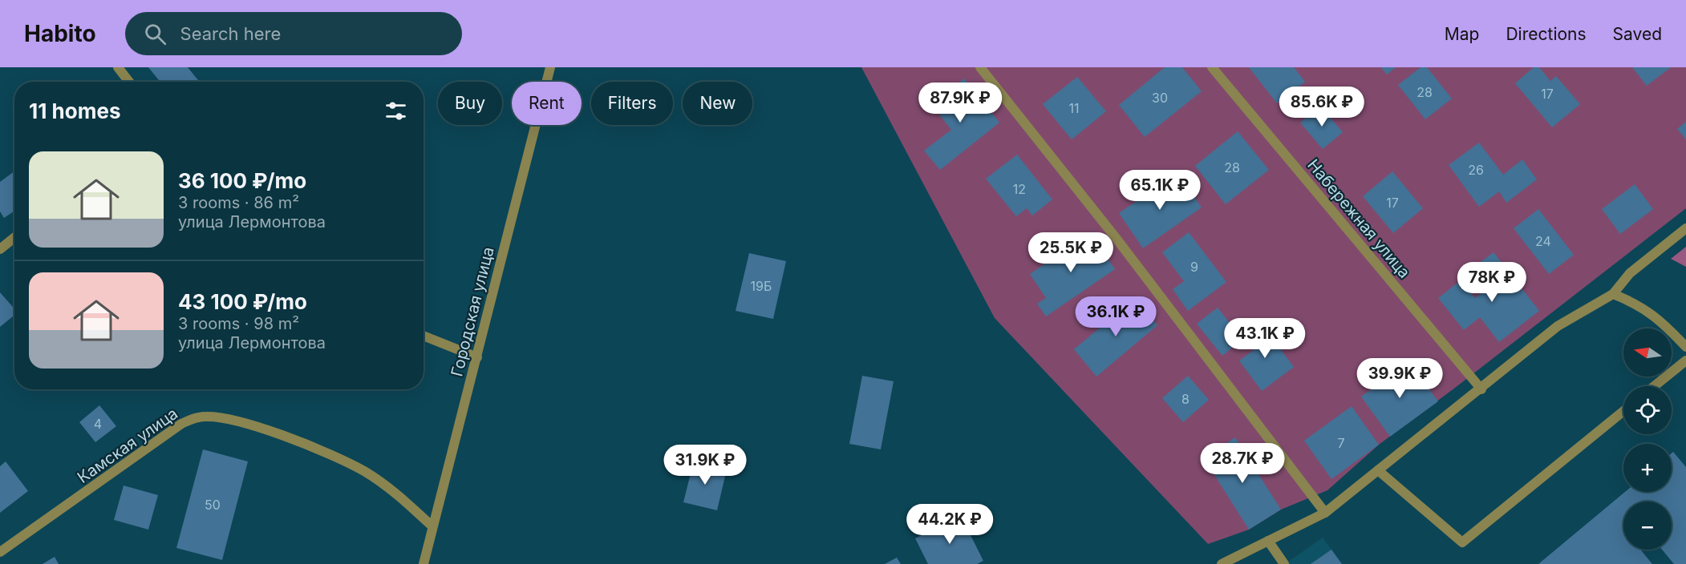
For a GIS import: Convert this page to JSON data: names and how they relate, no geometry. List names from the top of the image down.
{
  "streets": {
    "street": ["Набережная улица", "Городская улица", "Камская улица"]
  },
  "crossings": [
    ["Городская улица", "Камская улица"]
  ],
  "house_numbers": [
    "28",
    "17",
    "30",
    "11",
    "28",
    "26",
    "12",
    "17",
    "24",
    "9",
    "19Б",
    "8",
    "4",
    "7",
    "50"
  ],
  "north": "left",
  "page": {
    "header": "Habito",
    "search": "Search here",
    "nav": ["Map", "Directions", "Saved"],
    "chip": [
      "Buy",
      "Rent",
      "Filters",
      "New"
    ],
    "heading": "11 homes",
    "price": [
      "87.9K ₽",
      "85.6K ₽",
      "65.1K ₽",
      "25.5K ₽",
      "78K ₽",
      "36.1K ₽",
      "43.1K ₽",
      "39.9K ₽",
      "28.7K ₽",
      "31.9K ₽",
      "44.2K ₽"
    ],
    "list": [
      {
        "name": "36 100 ₽/mo",
        "note": "3 rooms · 86 m² · улица Лермонтова"
      },
      {
        "name": "43 100 ₽/mo",
        "note": "3 rooms · 98 m² · улица Лермонтова"
      }
    ],
    "map_buttons": ["+", "−"]
  }
}
